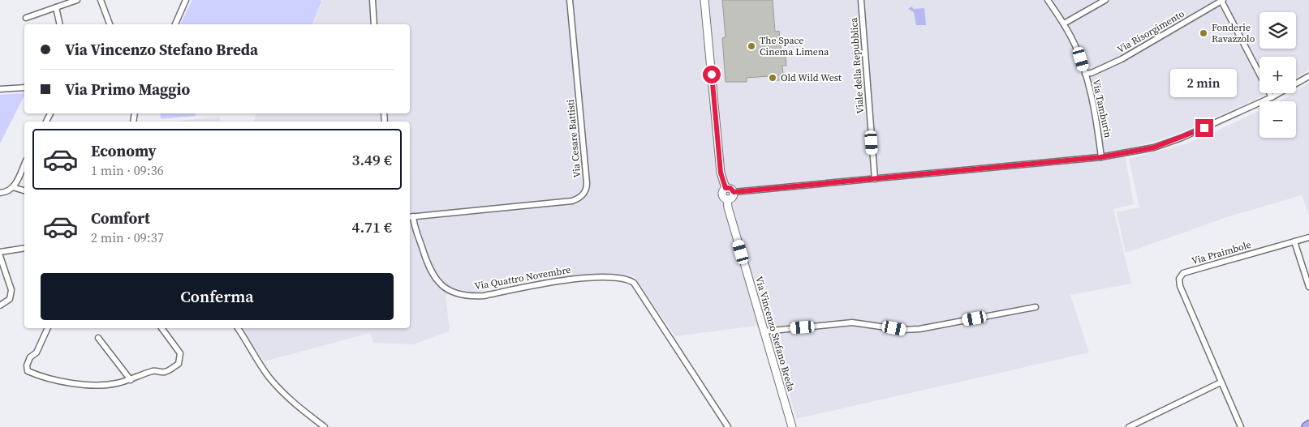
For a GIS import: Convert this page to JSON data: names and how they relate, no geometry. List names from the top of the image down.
{
  "streets": {
    "street": [
      "Via Risorgimento",
      "Viale della Repubblica",
      "Via Tamburin",
      "Via Cesare Battisti",
      "Via Praimbole",
      "Via Quattro Novembre",
      "Via Vincenzo Stefano Breda"
    ]
  },
  "crossings": [
    ["Via Risorgimento", "Via Tamburin"],
    ["Via Cesare Battisti", "Via Quattro Novembre"]
  ],
  "places": ["Fonderie Ravazzolo", "The Space Cinema Limena", "Old Wild West"],
  "page": {
    "map_buttons": ["+", "−"],
    "banner": ["Via Vincenzo Stefano Breda", "Via Primo Maggio"],
    "bubble": "2 min",
    "list": [
      {
        "name": "Economy",
        "note": "1 min · 09:36",
        "value": "3.49 €"
      },
      {
        "name": "Comfort",
        "note": "2 min · 09:37",
        "value": "4.71 €"
      }
    ],
    "buttons": "Conferma"
  }
}
